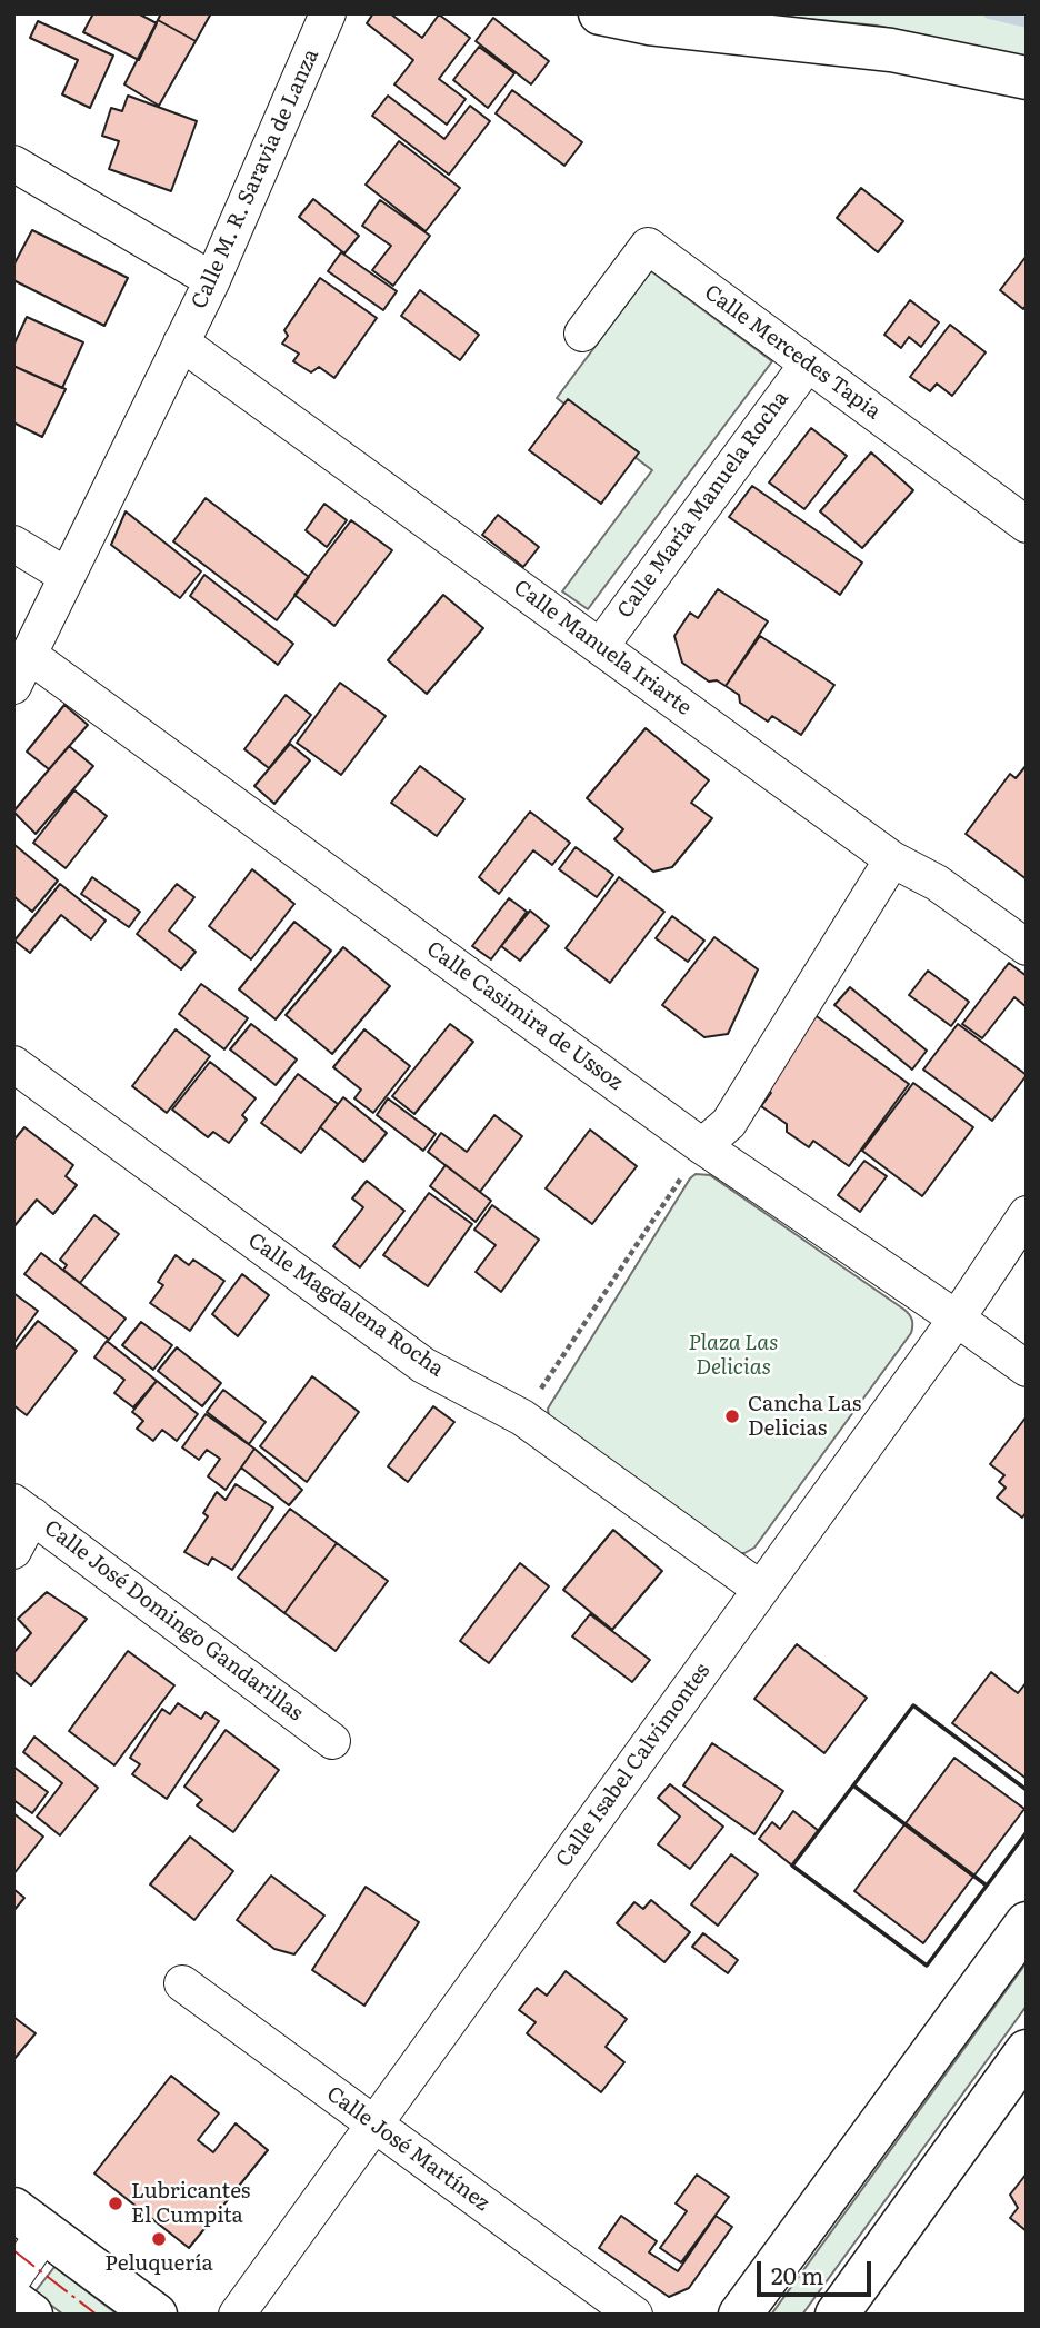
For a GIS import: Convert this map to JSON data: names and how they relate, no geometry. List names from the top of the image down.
{
  "streets": {
    "street": [
      "Calle M. R. Saravia de Lanza",
      "Calle Mercedes Tapia",
      "Calle María Manuela Rocha",
      "Calle Manuela Iriarte",
      "Calle Casimira de Ussoz",
      "Calle Magdalena Rocha",
      "Calle José Domingo Gandarillas",
      "Calle Isabel Calvimontes",
      "Calle José Martínez"
    ]
  },
  "crossings": [
    ["Calle M. R. Saravia de Lanza", "Calle Manuela Iriarte"],
    ["Calle M. R. Saravia de Lanza", "Calle Casimira de Ussoz"],
    ["Calle Mercedes Tapia", "Calle María Manuela Rocha"],
    ["Calle María Manuela Rocha", "Calle Manuela Iriarte"],
    ["Calle Casimira de Ussoz", "Calle Isabel Calvimontes"],
    ["Calle Magdalena Rocha", "Calle Isabel Calvimontes"],
    ["Calle Isabel Calvimontes", "Calle José Martínez"]
  ],
  "parks": ["Plaza Las Delicias"],
  "places": ["Cancha Las Delicias", "Lubricantes El Cumpita", "Peluquería"],
  "scale_bar": "20 m"
}
